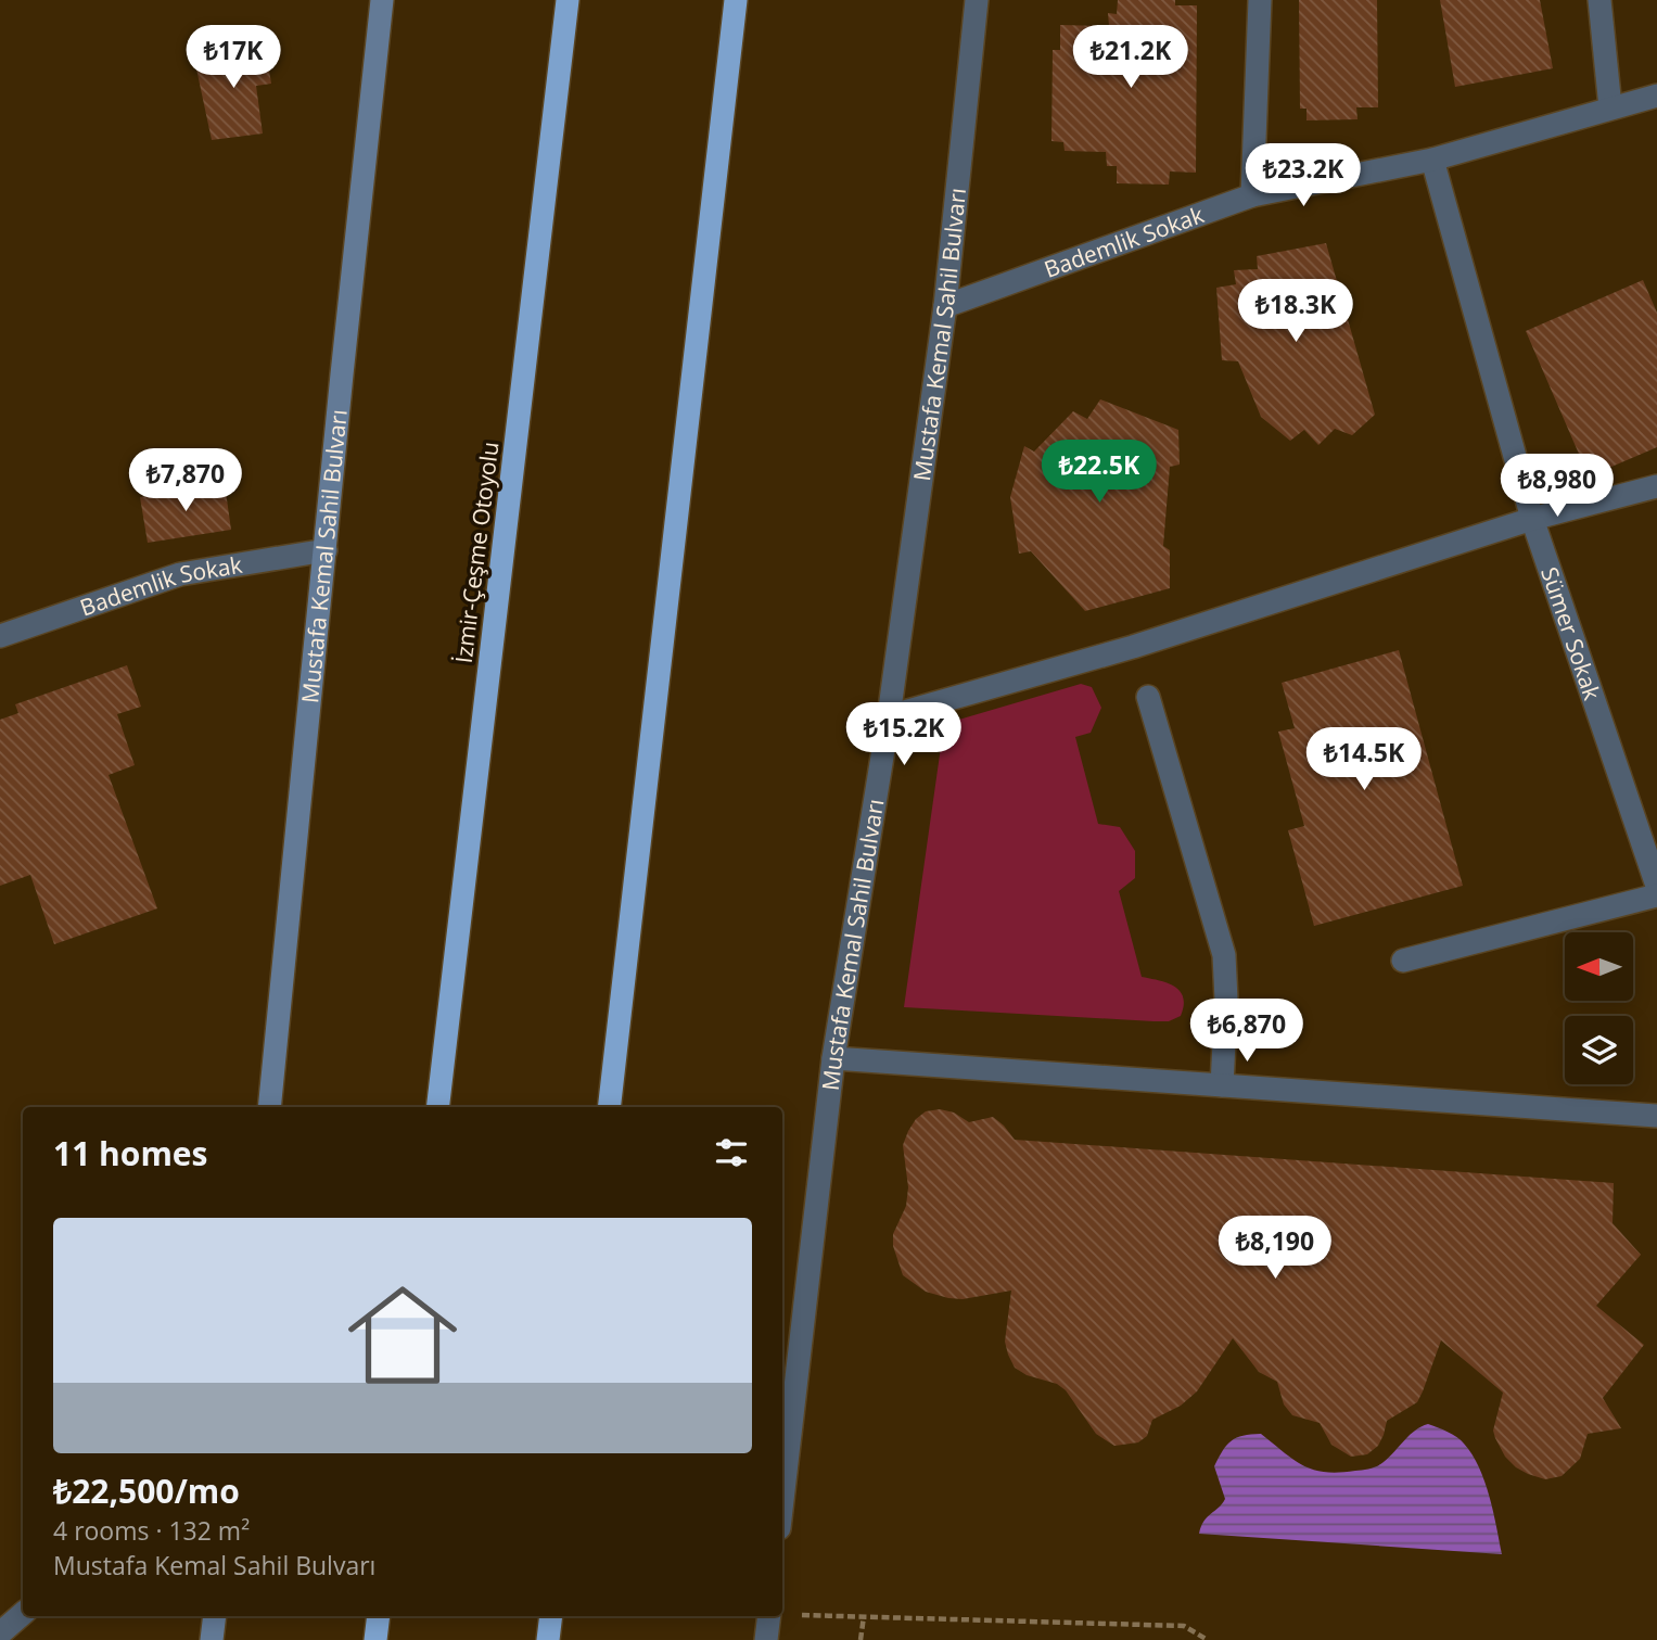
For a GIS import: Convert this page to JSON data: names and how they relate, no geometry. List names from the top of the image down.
{
  "streets": {
    "highway": ["İzmir-Çeşme Otoyolu"],
    "main road": ["Mustafa Kemal Sahil Bulvarı"],
    "street": ["Bademlik Sokak", "Sümer Sokak"]
  },
  "crossings": [
    ["Bademlik Sokak", "Mustafa Kemal Sahil Bulvarı"],
    ["Bademlik Sokak", "Sümer Sokak"]
  ],
  "north": "left",
  "page": {
    "price": [
      "₺17K",
      "₺21.2K",
      "₺23.2K",
      "₺18.3K",
      "₺22.5K",
      "₺7,870",
      "₺8,980",
      "₺15.2K",
      "₺14.5K",
      "₺6,870",
      "₺8,190"
    ],
    "heading": "11 homes",
    "list": [
      {
        "name": "₺22,500/mo",
        "note": "4 rooms · 132 m² · Mustafa Kemal Sahil Bulvarı"
      }
    ]
  }
}
